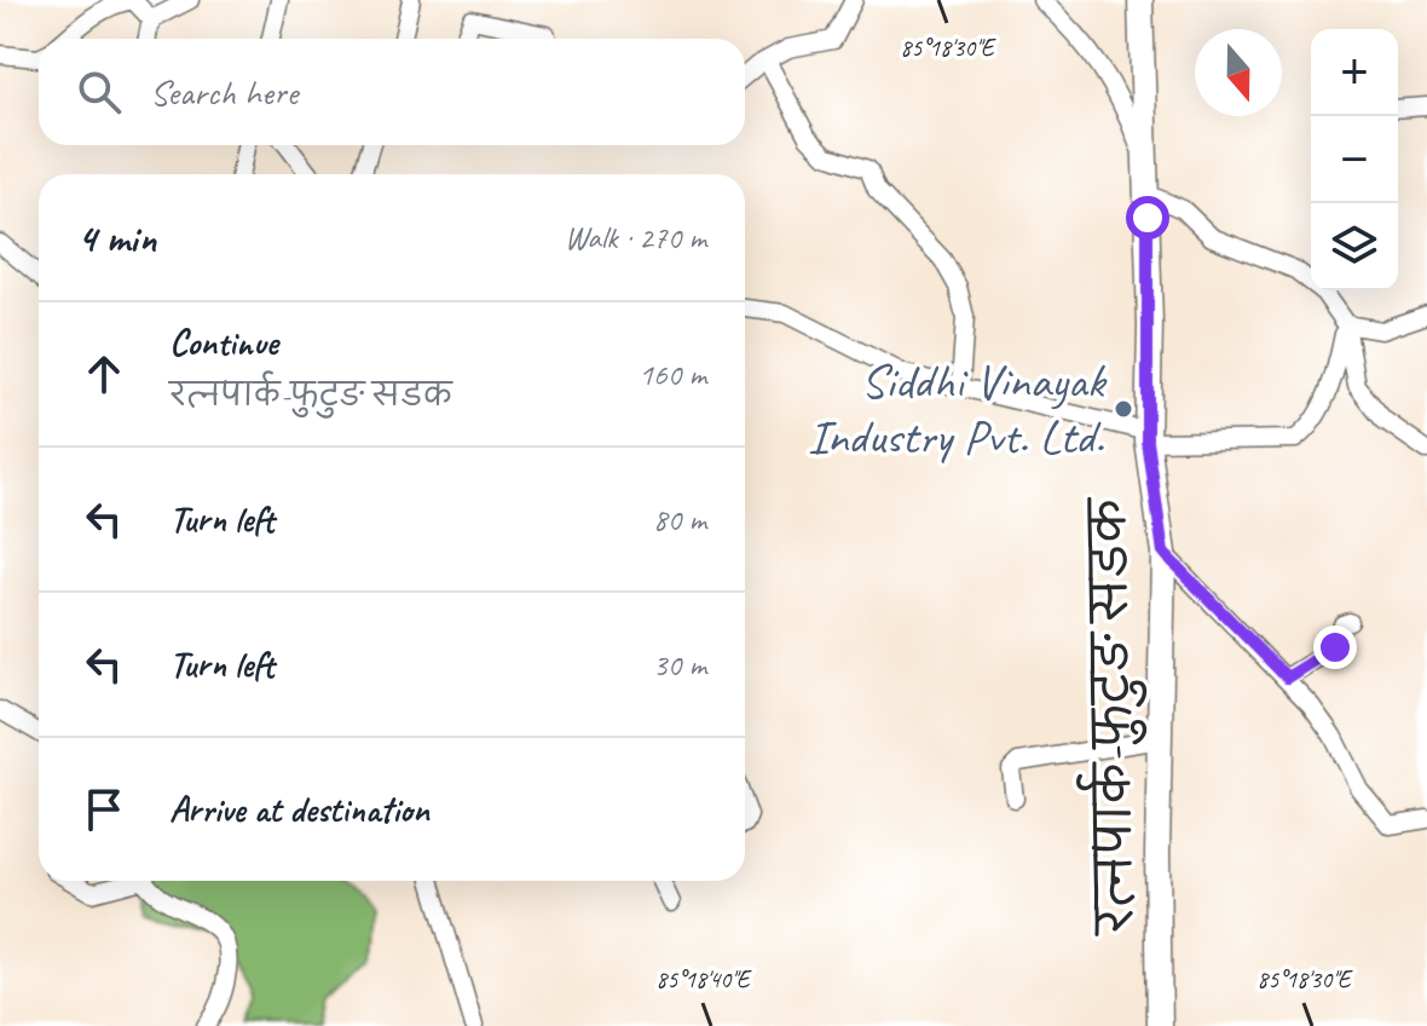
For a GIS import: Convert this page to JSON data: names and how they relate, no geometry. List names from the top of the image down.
{
  "streets": {
    "street": ["रत्नपार्क-फुटुङ सडक"]
  },
  "places": ["Siddhi Vinayak Industry Pvt. Ltd."],
  "north": "bottom",
  "page": {
    "map_buttons": ["+", "−"],
    "search": "Search here",
    "heading": ["4 min", "Walk · 270 m"],
    "list": [
      ["Continue", "रत्नपार्क-फुटुङ सडक", "160 m"],
      ["Turn left", "80 m"],
      ["Turn left", "30 m"],
      "Arrive at destination"
    ]
  },
  "coordinates": ["85°18'30\"E", "85°18'40\"E"]
}
